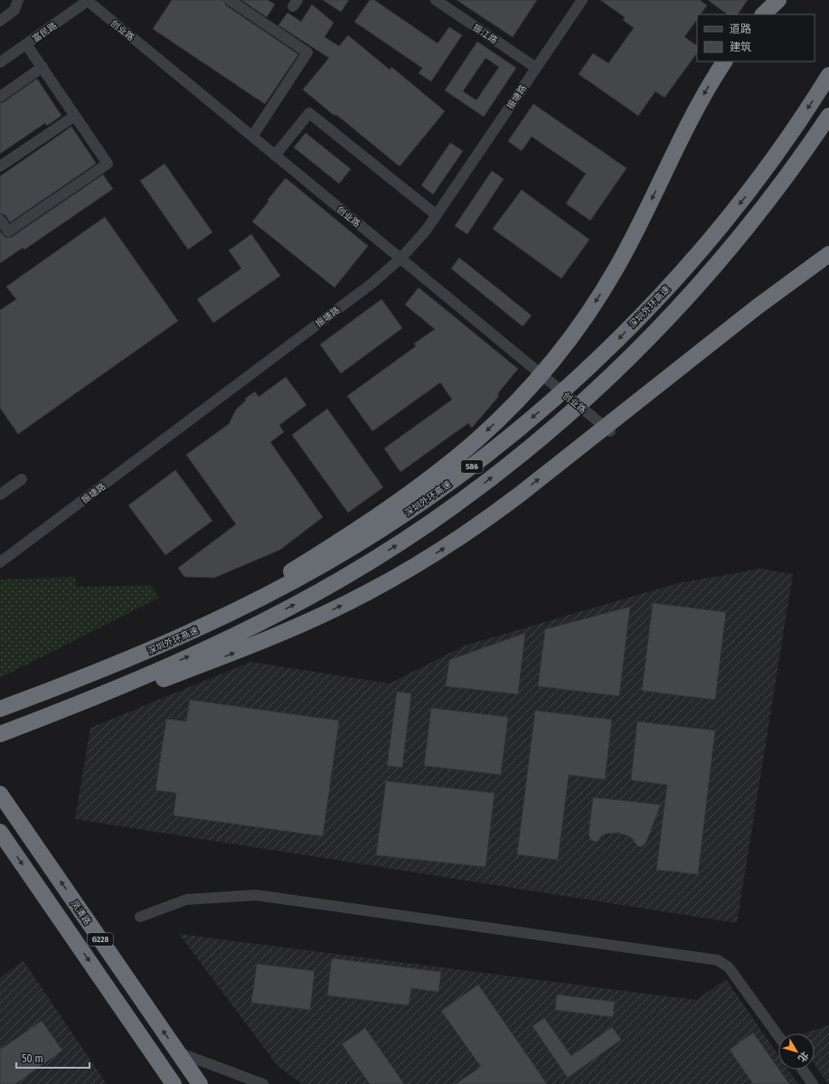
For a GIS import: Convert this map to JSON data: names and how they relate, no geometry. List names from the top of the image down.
{
  "streets": {
    "highway": [
      "深圳外环高速",
      "S86",
      "凤清路",
      "G228"
    ],
    "street": [
      "创业路",
      "富民路",
      "振江路",
      "振塘路"
    ]
  },
  "crossings": [
    ["创业路", "富民路"],
    ["创业路", "振塘路"],
    ["振江路", "振塘路"]
  ],
  "legend": ["道路", "建筑"],
  "scale_bar": "50 m",
  "north": "bottom right"
}
